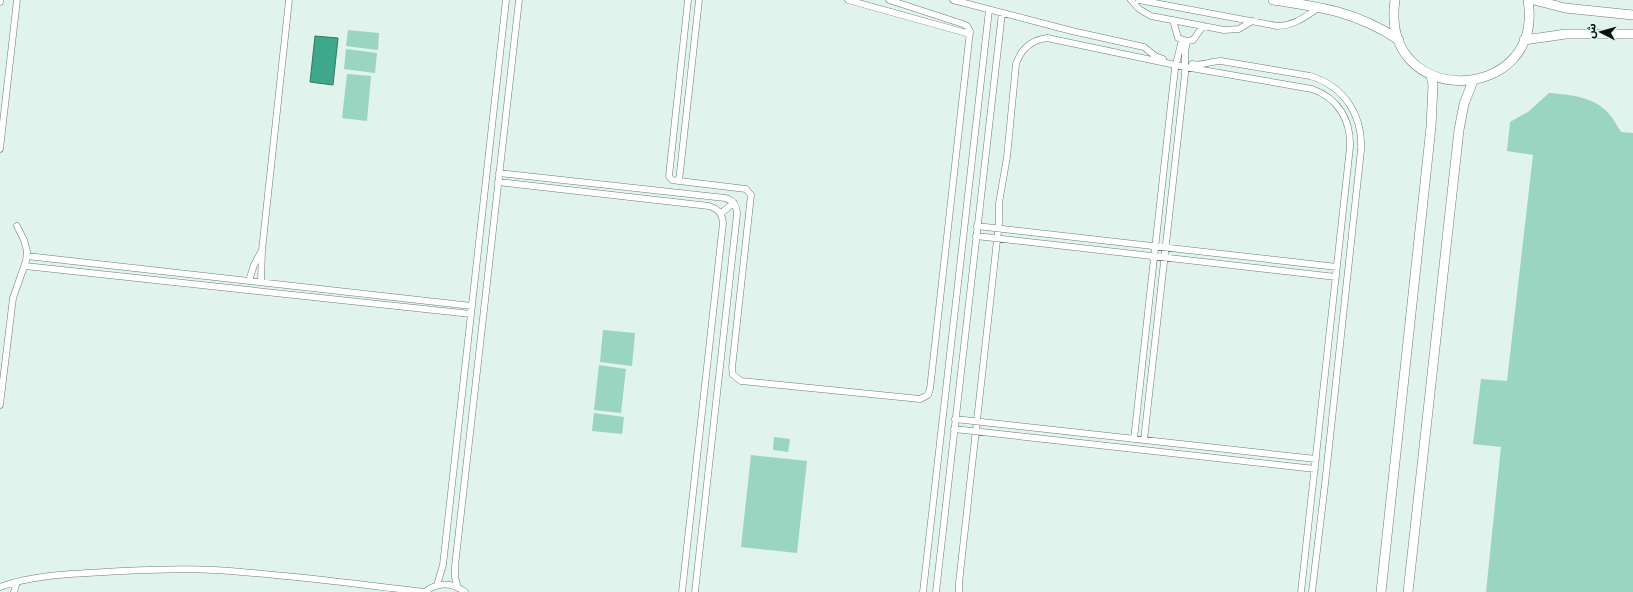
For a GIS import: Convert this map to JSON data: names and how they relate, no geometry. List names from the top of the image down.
{
  "north": "left"
}
